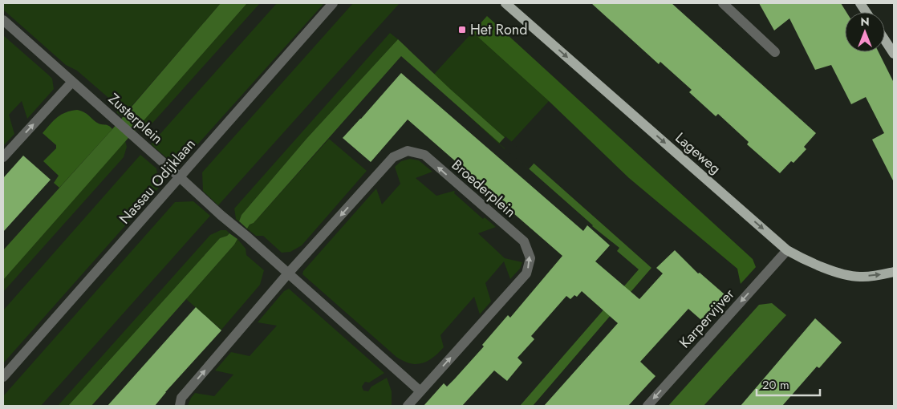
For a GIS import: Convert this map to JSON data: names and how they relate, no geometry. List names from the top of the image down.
{
  "streets": {
    "main road": ["Lageweg"],
    "street": [
      "Zusterplein",
      "Nassau Odijklaan",
      "Broederplein",
      "Karpervijver"
    ]
  },
  "crossings": [
    ["Zusterplein", "Nassau Odijklaan"],
    ["Lageweg", "Karpervijver"]
  ],
  "one_way": ["Lageweg", "Karpervijver"],
  "places": {
    "transit": ["Het Rond"]
  },
  "scale_bar": "20 m",
  "north": "top"
}
